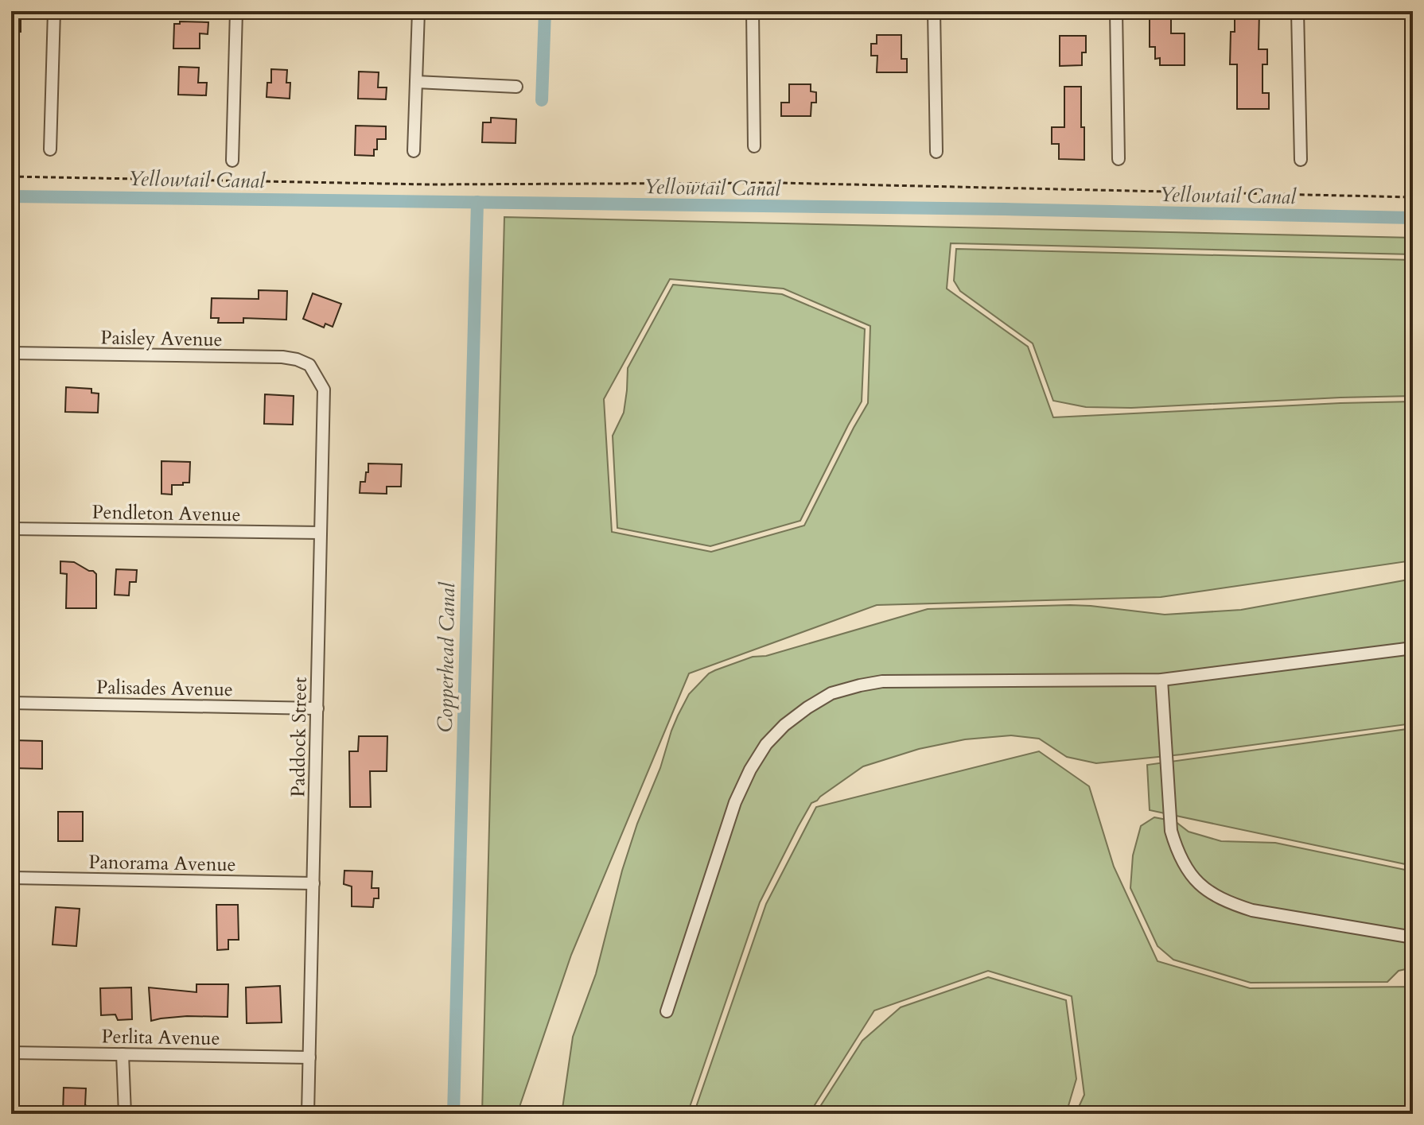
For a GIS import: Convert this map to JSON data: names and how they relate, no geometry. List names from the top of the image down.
{
  "streets": {
    "street": [
      "Paisley Avenue",
      "Pendleton Avenue",
      "Palisades Avenue",
      "Paddock Street",
      "Panorama Avenue",
      "Perlita Avenue"
    ]
  },
  "crossings": [
    ["Paisley Avenue", "Paddock Street"],
    ["Pendleton Avenue", "Paddock Street"],
    ["Palisades Avenue", "Paddock Street"],
    ["Paddock Street", "Panorama Avenue"],
    ["Paddock Street", "Perlita Avenue"]
  ],
  "water": ["Yellowtail Canal", "Copperhead Canal"]
}
